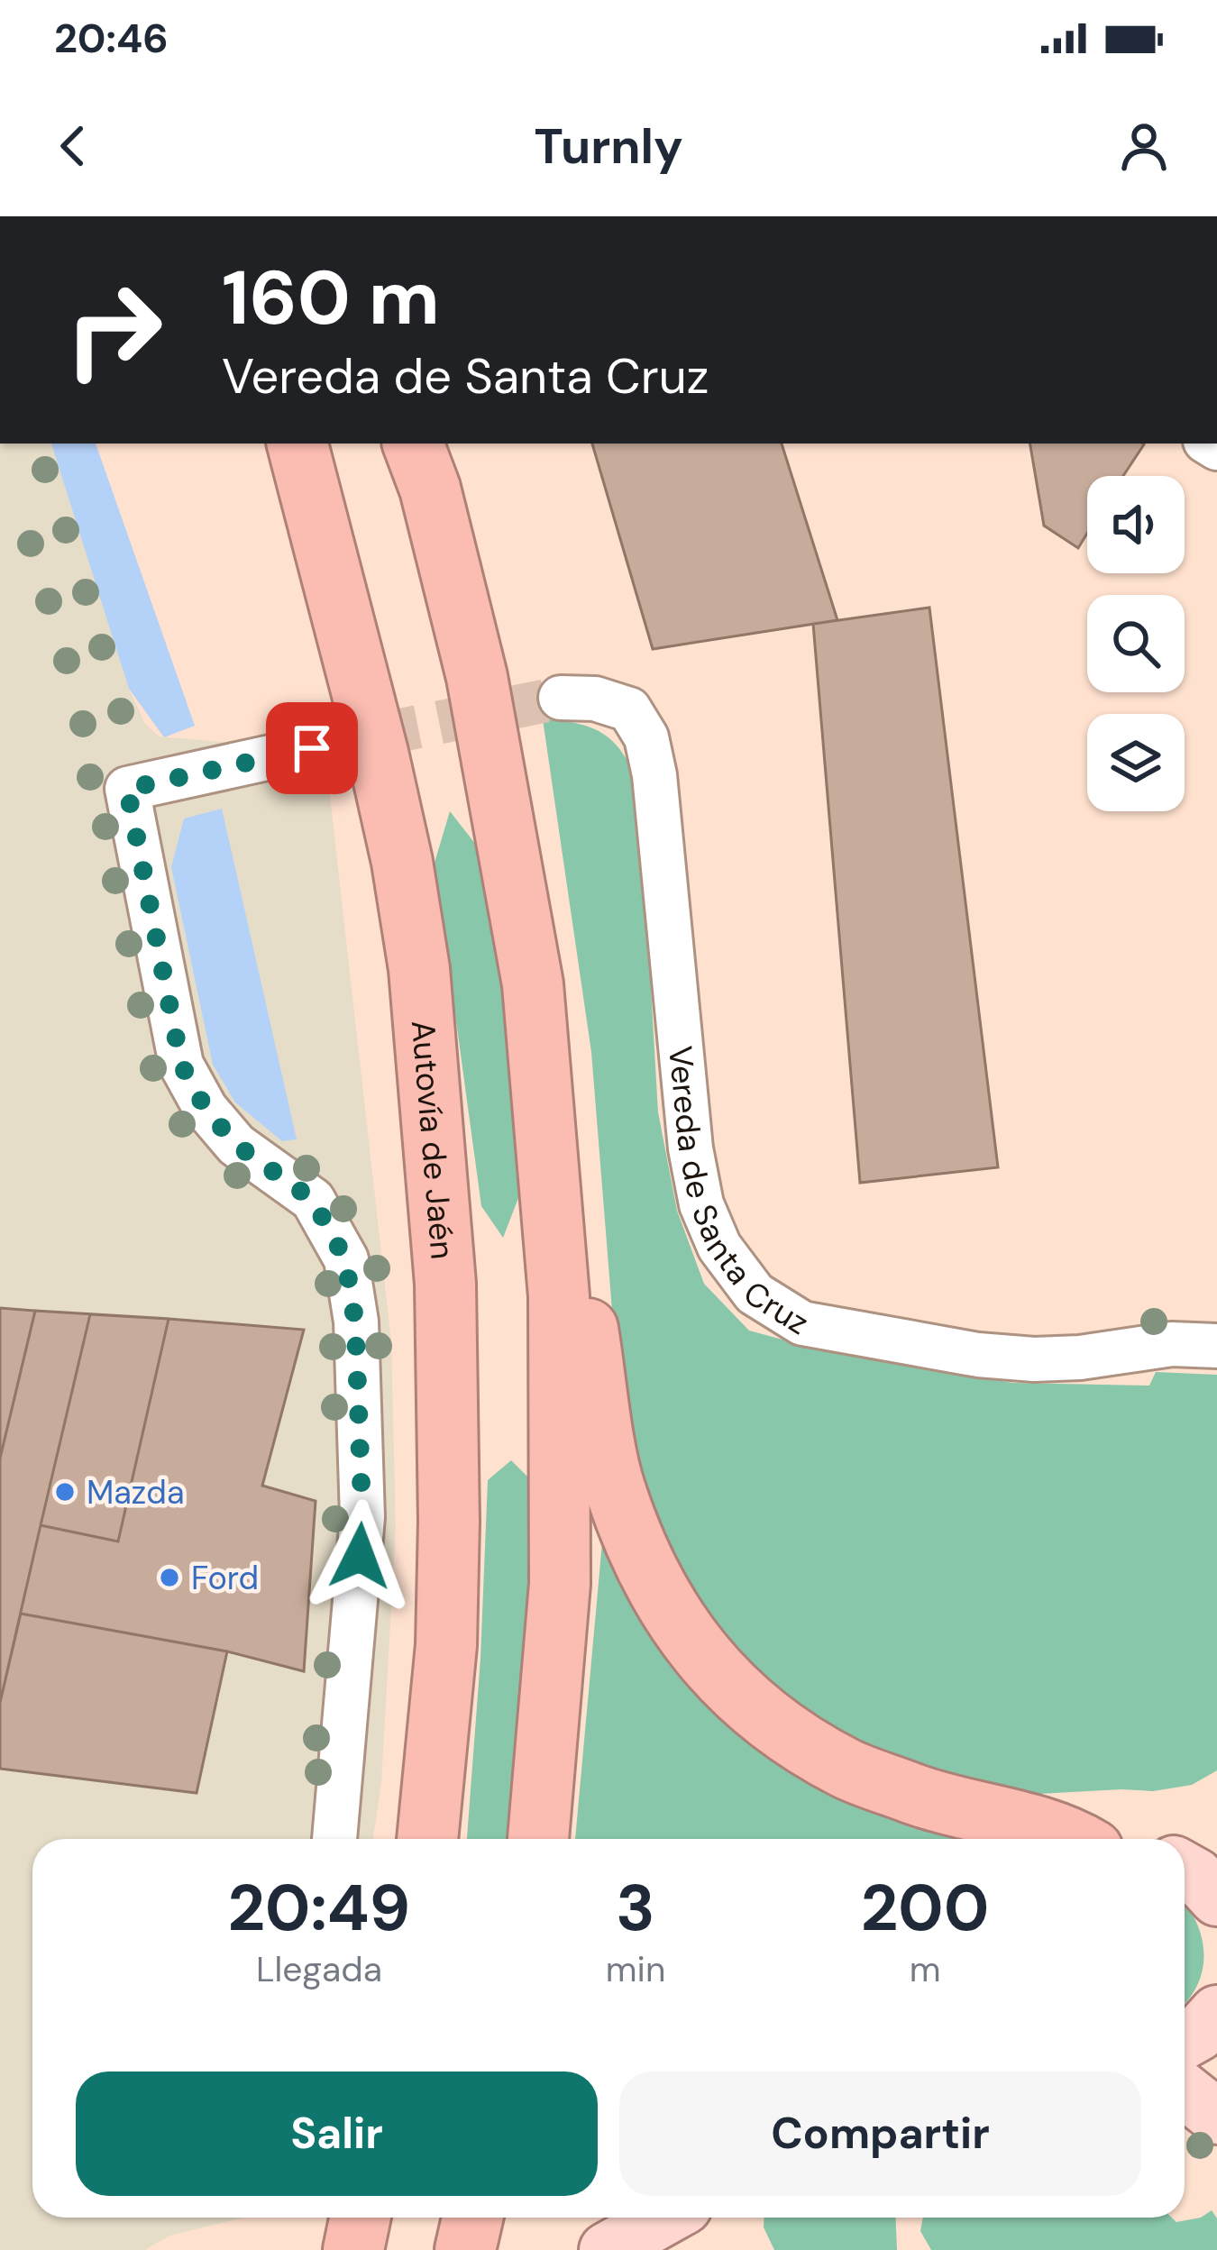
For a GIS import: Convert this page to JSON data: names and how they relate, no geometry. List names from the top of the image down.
{
  "streets": {
    "highway": ["Autovía de Jaén"],
    "street": ["Vereda de Santa Cruz"]
  },
  "places": ["Mazda", "Ford"],
  "page": {
    "status": "20:46",
    "header": "Turnly",
    "turn": ["160 m", "Vereda de Santa Cruz"],
    "eta": [
      "20:49",
      "Llegada",
      "3",
      "min",
      "200",
      "m"
    ],
    "buttons": ["Salir", "Compartir"]
  }
}
